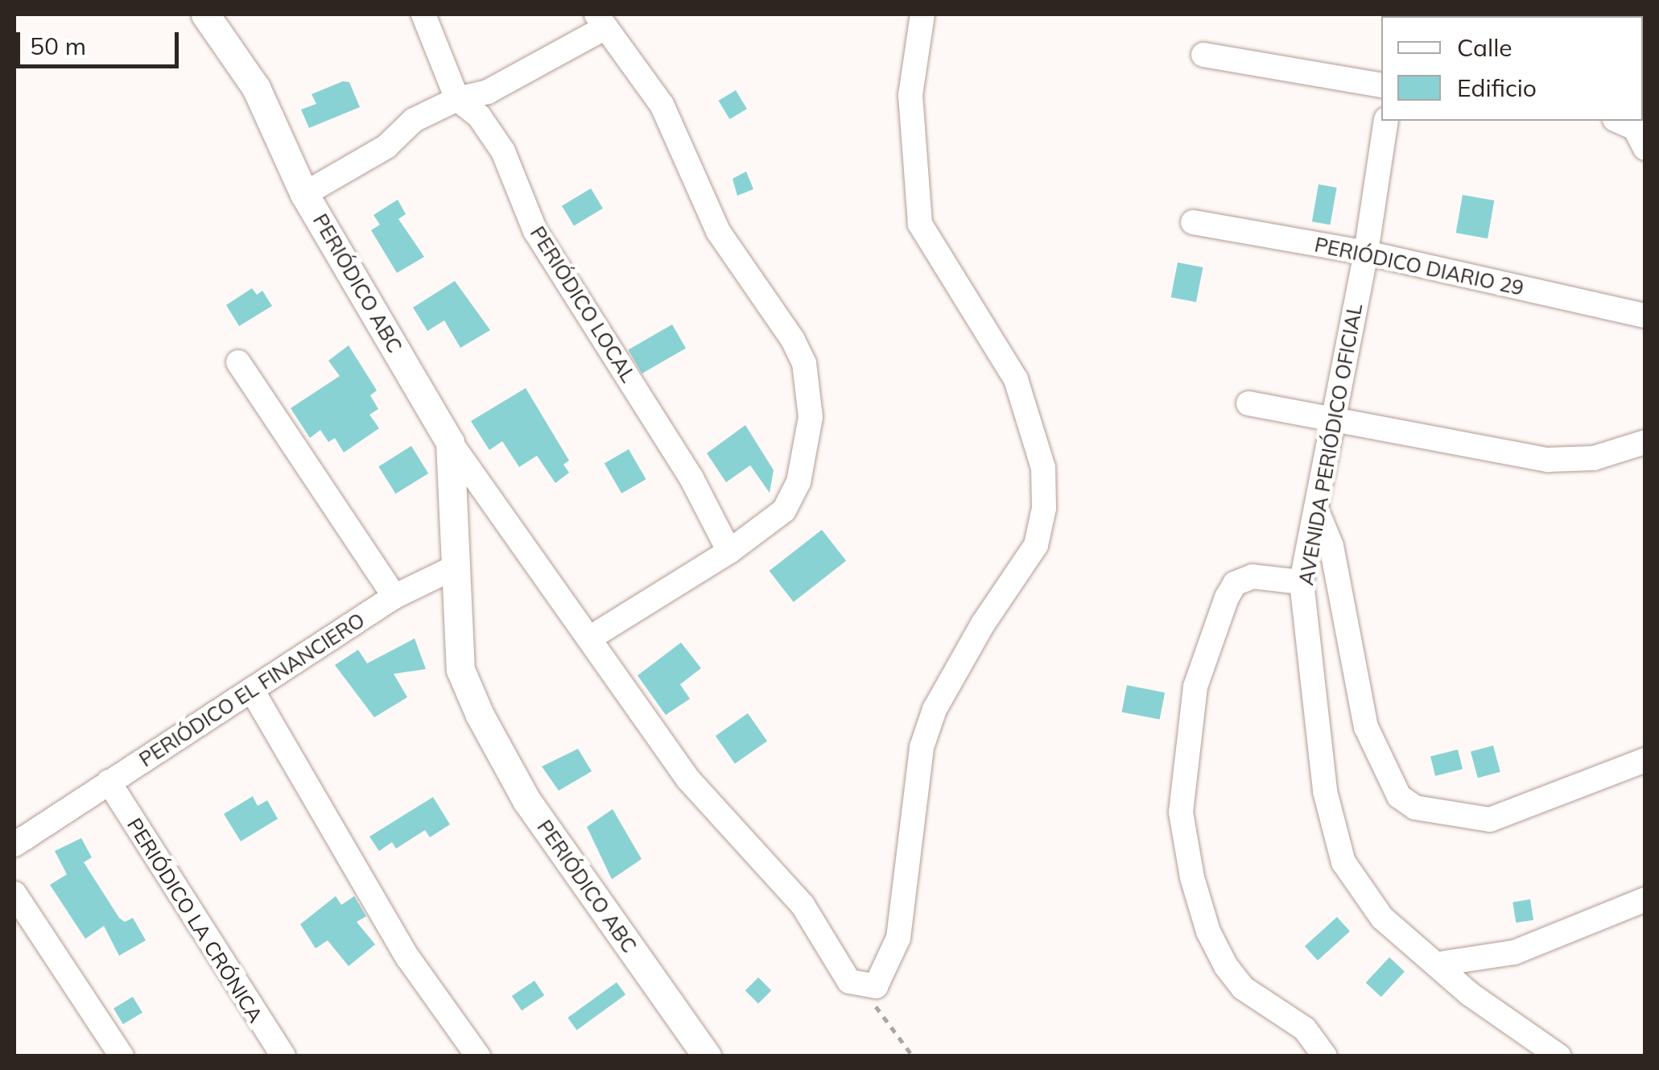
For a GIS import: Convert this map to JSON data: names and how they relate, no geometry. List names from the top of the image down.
{
  "streets": {
    "street": [
      "PERIÓDICO DIARIO 29",
      "PERIÓDICO ABC",
      "PERIÓDICO LOCAL",
      "AVENIDA PERIÓDICO OFICIAL",
      "PERIÓDICO EL FINANCIERO",
      "PERIÓDICO LA CRÓNICA"
    ]
  },
  "crossings": [
    ["PERIÓDICO DIARIO 29", "AVENIDA PERIÓDICO OFICIAL"],
    ["PERIÓDICO EL FINANCIERO", "PERIÓDICO LA CRÓNICA"]
  ],
  "legend": ["Calle", "Edificio"],
  "scale_bar": "50 m"
}
